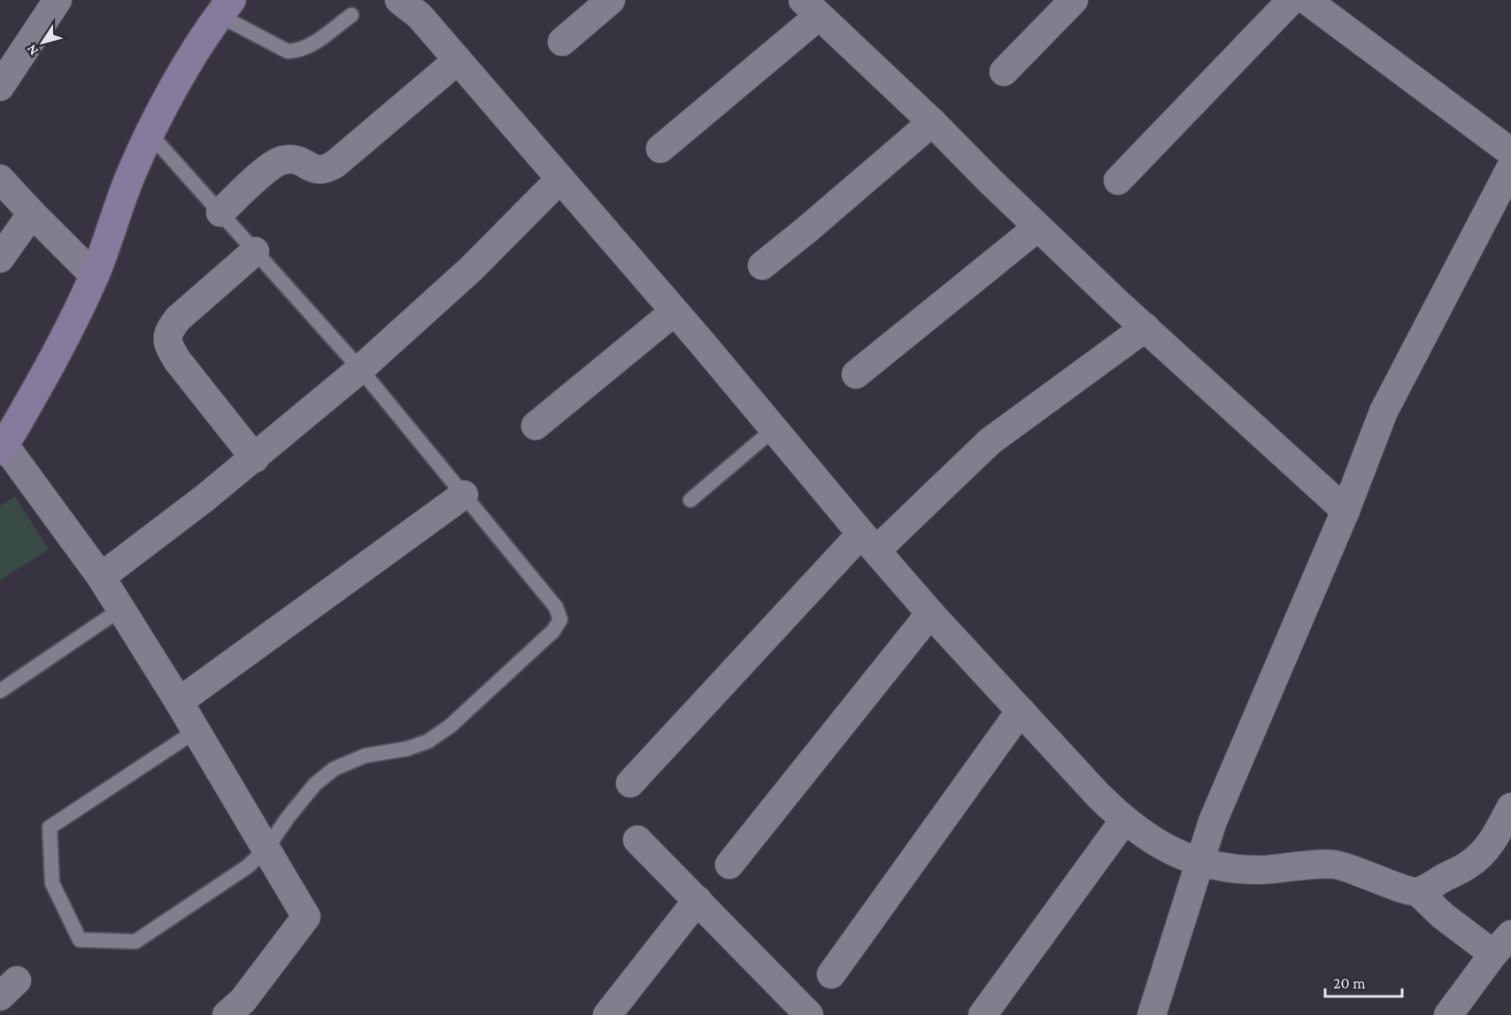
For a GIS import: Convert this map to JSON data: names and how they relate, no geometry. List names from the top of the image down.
{
  "scale_bar": "20 m",
  "north": "bottom left"
}
